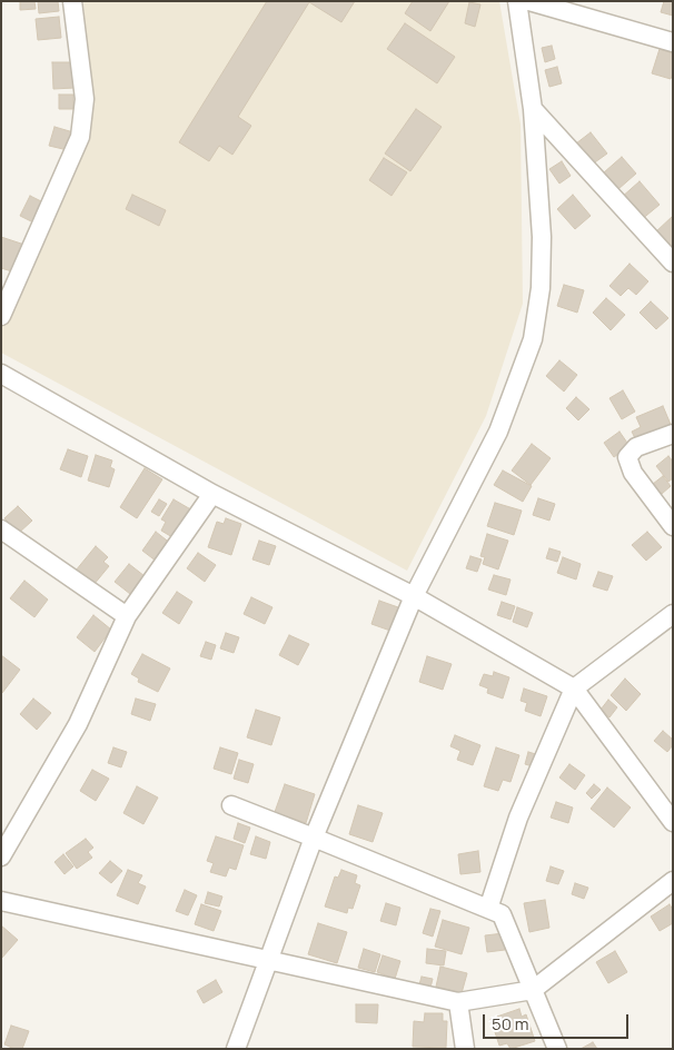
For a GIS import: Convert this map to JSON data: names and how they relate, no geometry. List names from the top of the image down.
{
  "scale_bar": "50 m"
}
